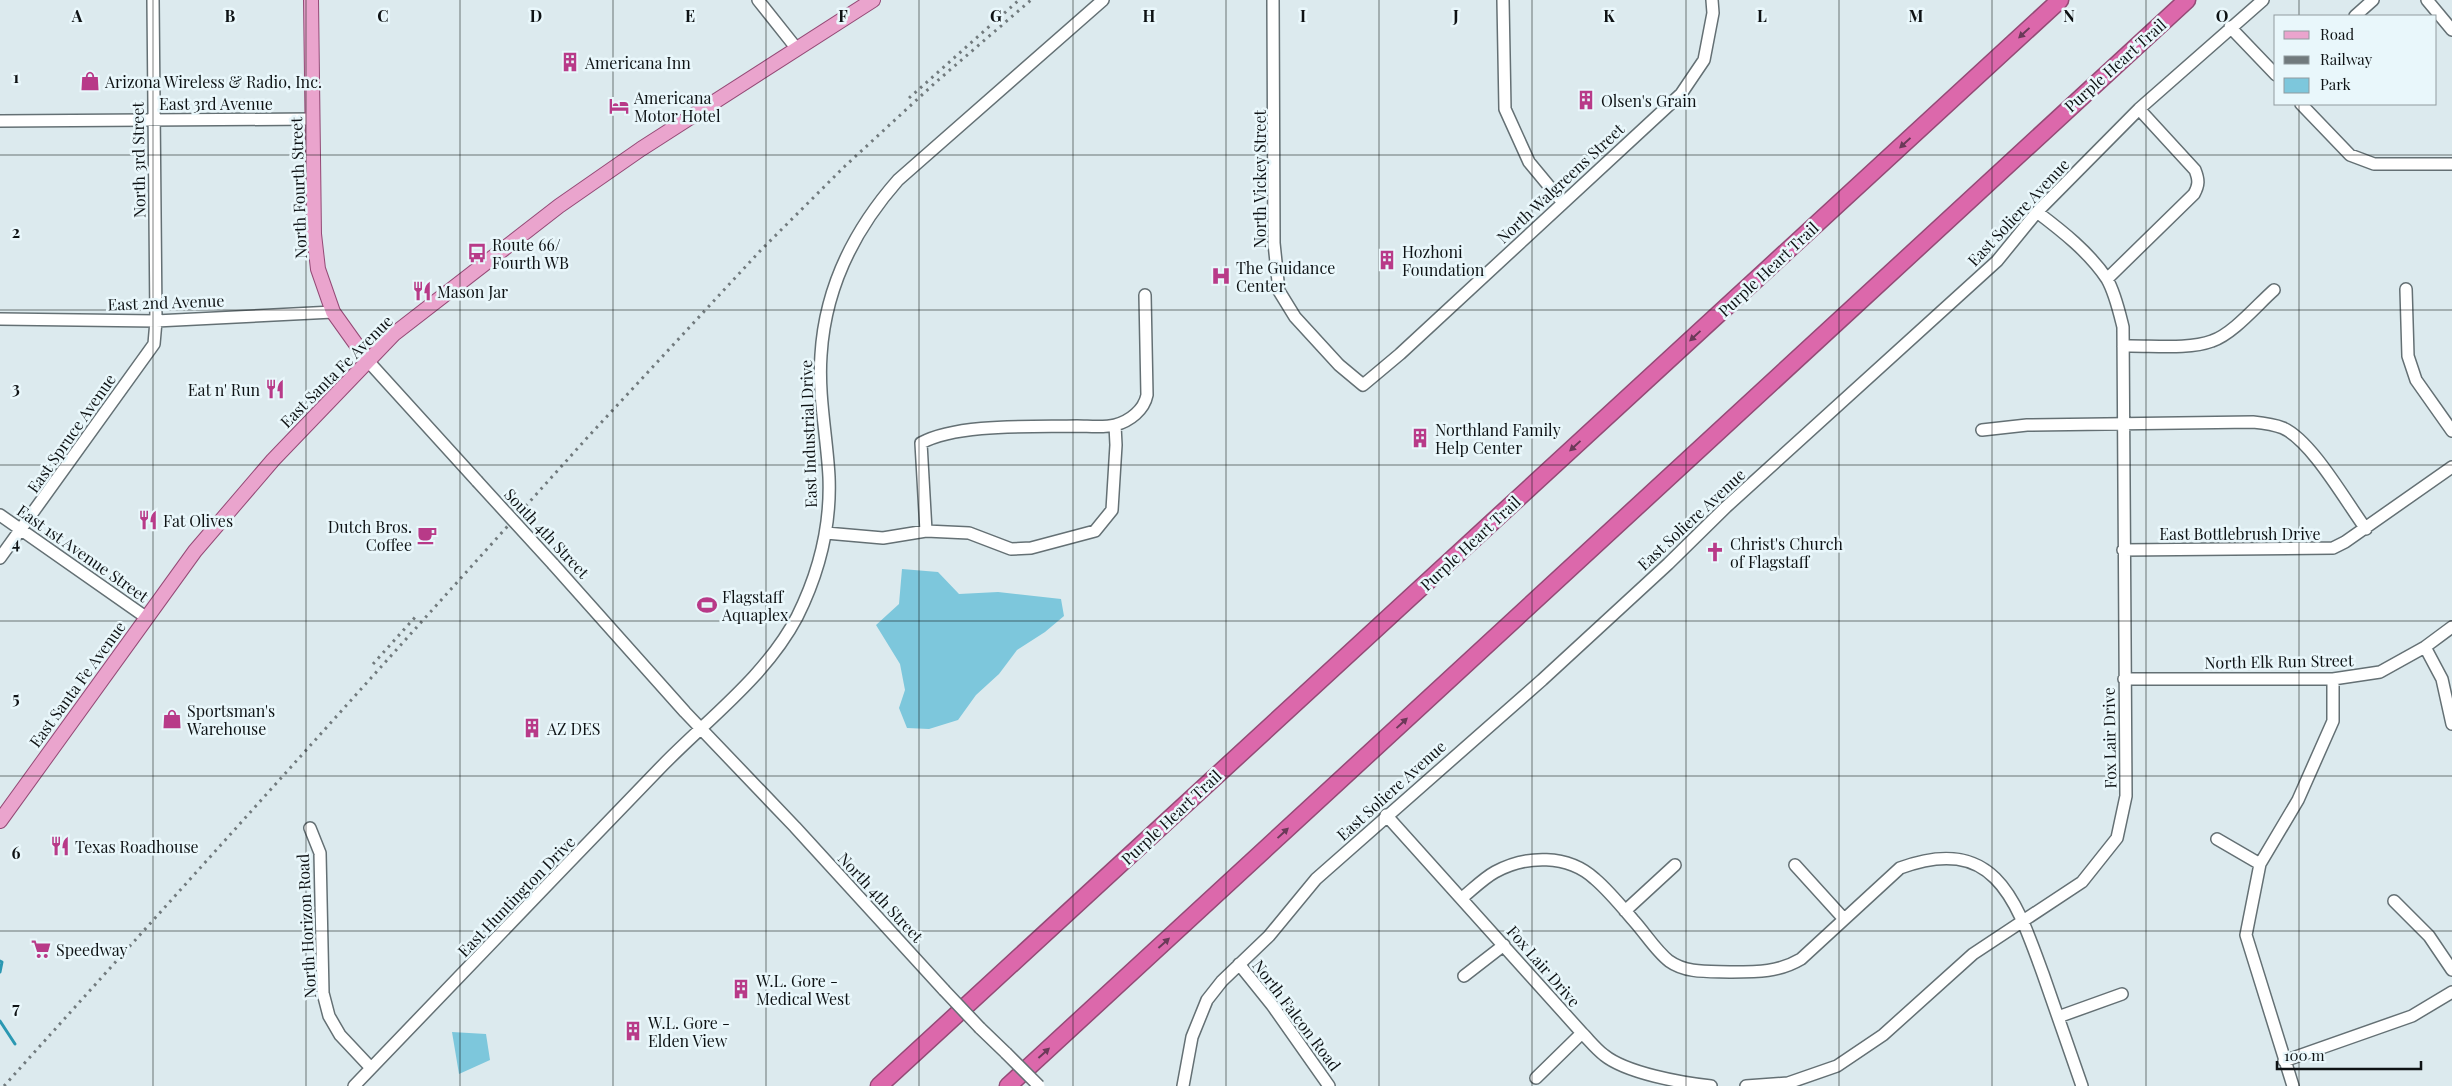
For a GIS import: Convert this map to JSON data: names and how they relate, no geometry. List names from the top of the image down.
{
  "streets": {
    "highway": ["Purple Heart Trail"],
    "main road": ["North Fourth Street", "East Santa Fe Avenue"],
    "street": [
      "East 3rd Avenue",
      "North 3rd Street",
      "North Vickey Street",
      "North Walgreens Street",
      "East Soliere Avenue",
      "East 2nd Avenue",
      "East Spruce Avenue",
      "East Industrial Drive",
      "South 4th Street",
      "East Bottlebrush Drive",
      "East 1st Avenue Street",
      "North Elk Run Street",
      "Fox Lair Drive",
      "East Huntington Drive",
      "North 4th Street",
      "North Horizon Road",
      "North Falcon Road"
    ]
  },
  "crossings": [
    ["East 3rd Avenue", "North 3rd Street"],
    ["East 3rd Avenue", "North Fourth Street"],
    ["North 3rd Street", "East 2nd Avenue"],
    ["North 3rd Street", "East Spruce Avenue"],
    ["North Vickey Street", "North Walgreens Street"],
    ["North Fourth Street", "East 2nd Avenue"],
    ["North Fourth Street", "East Santa Fe Avenue"],
    ["North Fourth Street", "South 4th Street"],
    ["East Soliere Avenue", "Fox Lair Drive"],
    ["East Soliere Avenue", "North Falcon Road"],
    ["East 2nd Avenue", "East Spruce Avenue"],
    ["East Santa Fe Avenue", "South 4th Street"],
    ["East Santa Fe Avenue", "East 1st Avenue Street"],
    ["East Spruce Avenue", "East 1st Avenue Street"],
    ["East Industrial Drive", "South 4th Street"],
    ["East Industrial Drive", "East Huntington Drive"],
    ["East Industrial Drive", "North 4th Street"],
    ["South 4th Street", "East Huntington Drive"],
    ["South 4th Street", "North 4th Street"],
    ["East Bottlebrush Drive", "Fox Lair Drive"],
    ["North Elk Run Street", "Fox Lair Drive"],
    ["East Huntington Drive", "North 4th Street"],
    ["East Huntington Drive", "North Horizon Road"]
  ],
  "places": {
    "building": [
      "Americana Inn",
      "Olsen's Grain",
      "Hozhoni Foundation",
      "Northland Family Help Center",
      "AZ DES",
      "W.L. Gore - Medical West",
      "W.L. Gore - Elden View"
    ],
    "shop": ["Arizona Wireless & Radio, Inc.", "Sportsman's Warehouse"],
    "hotel": ["Americana Motor Hotel"],
    "bus stop": ["Route 66/ Fourth WB"],
    "hospital": ["The Guidance Center"],
    "restaurant": [
      "Mason Jar",
      "Eat n' Run",
      "Fat Olives",
      "Texas Roadhouse"
    ],
    "cafe": ["Dutch Bros. Coffee"],
    "church": ["Christ's Church of Flagstaff"],
    "sports": ["Flagstaff Aquaplex"],
    "supermarket": ["Speedway"]
  },
  "legend": ["Road", "Railway", "Park"],
  "scale_bar": "100 m",
  "grid": {
    "columns": [
      "A",
      "B",
      "C",
      "D",
      "E",
      "F",
      "G",
      "H",
      "I",
      "J",
      "K",
      "L",
      "M",
      "N",
      "O"
    ],
    "rows": [
      "1",
      "2",
      "3",
      "4",
      "5",
      "6",
      "7"
    ]
  }
}
